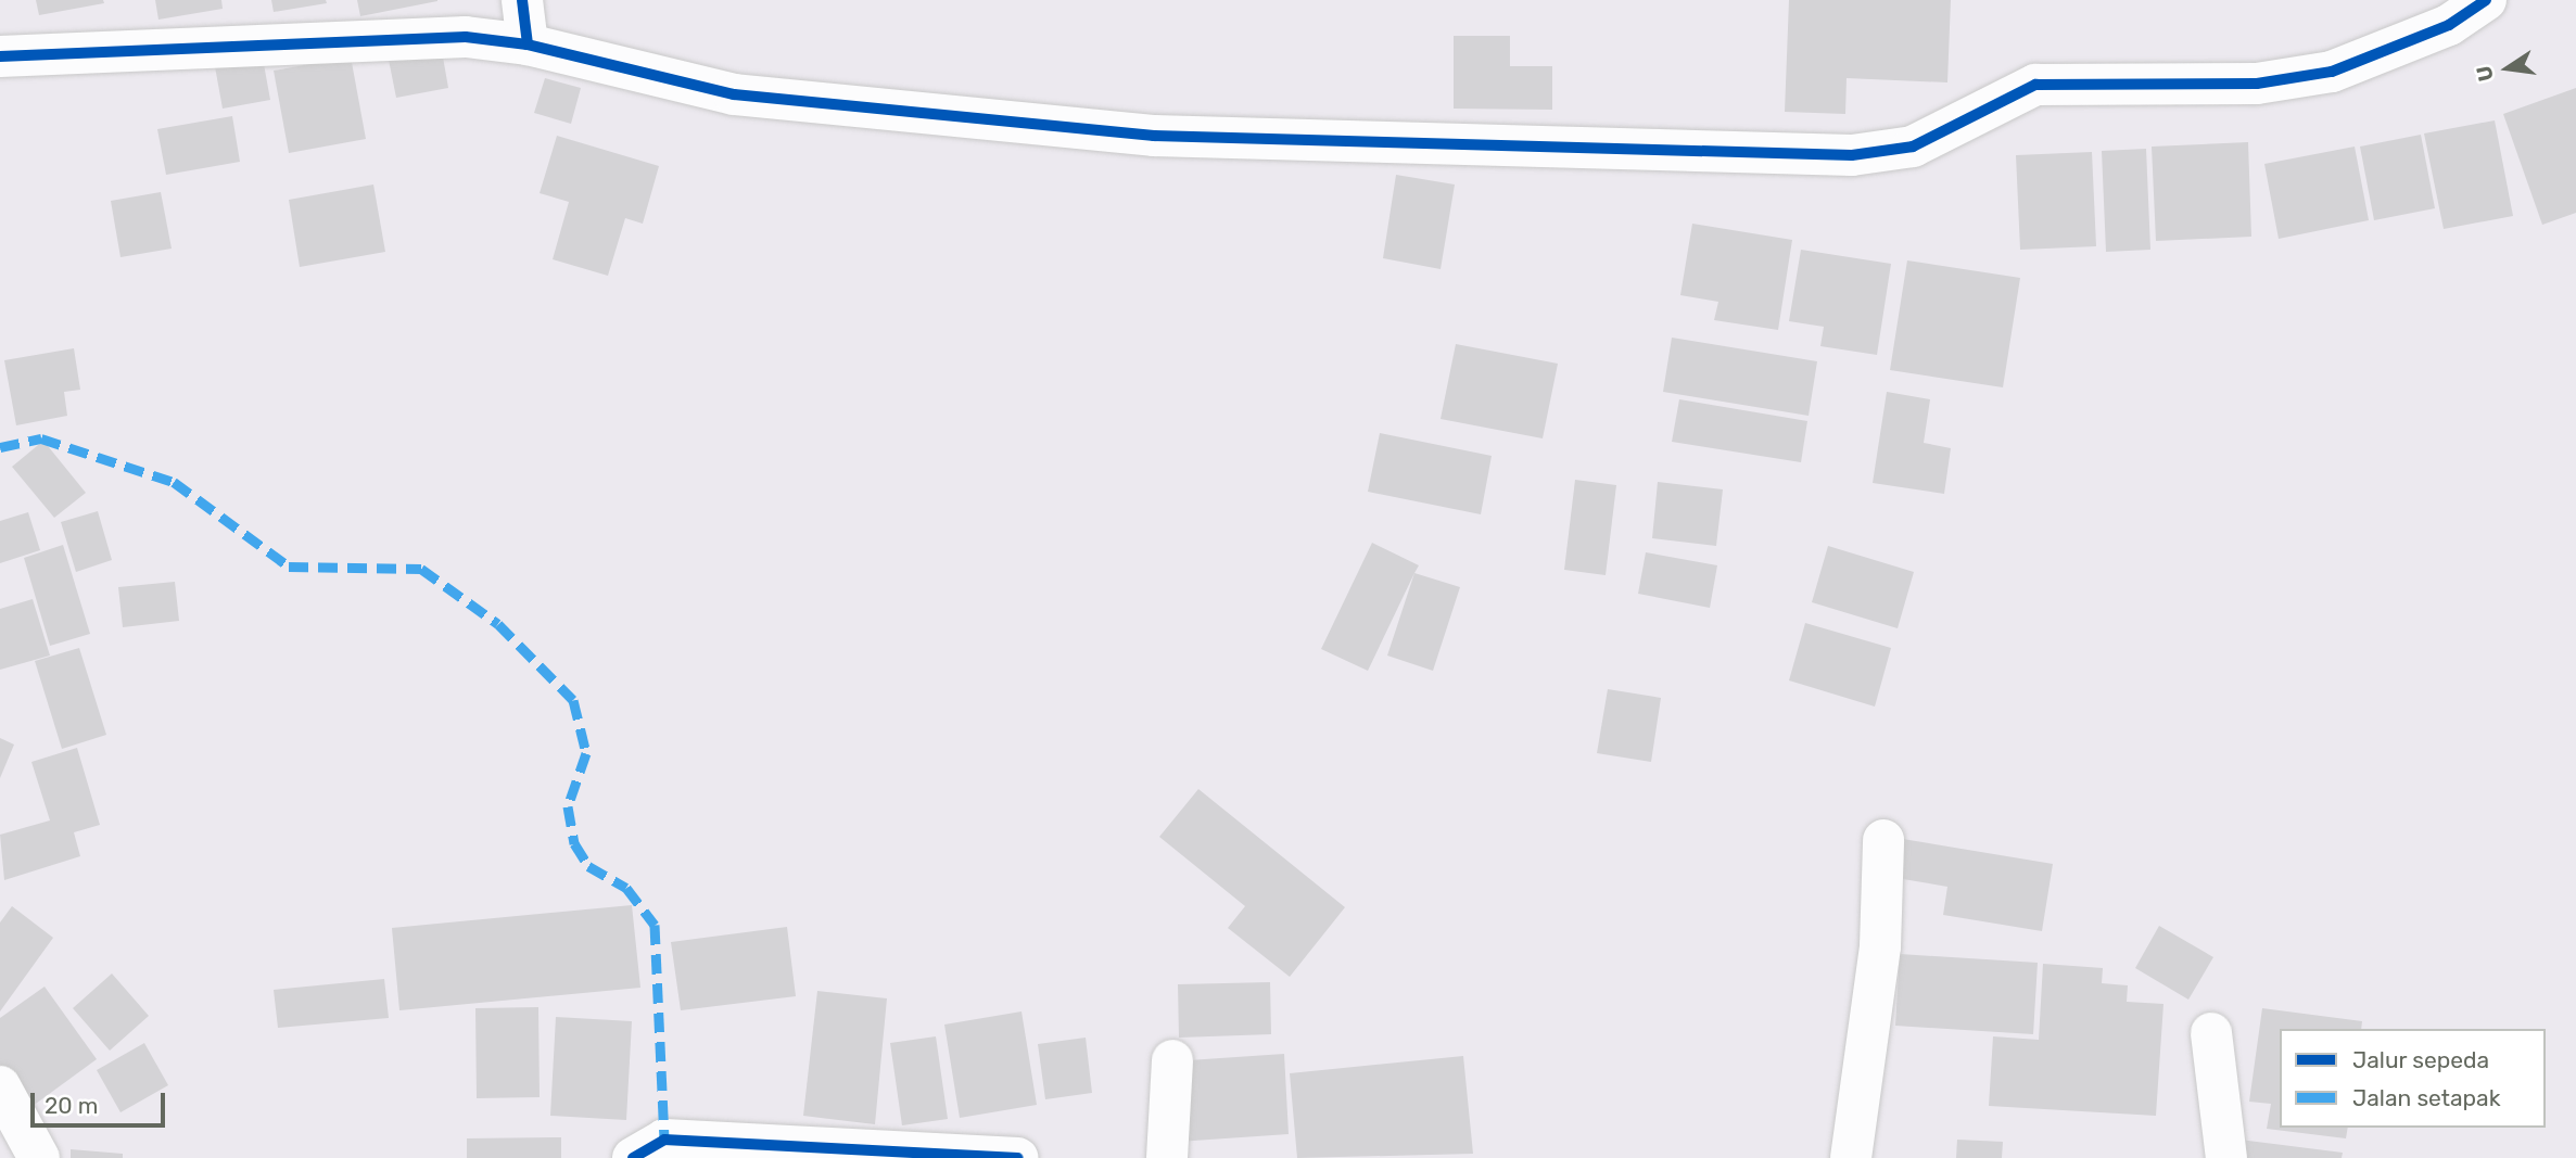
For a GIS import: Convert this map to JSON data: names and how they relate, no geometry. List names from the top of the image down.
{
  "legend": ["Jalur sepeda", "Jalan setapak"],
  "scale_bar": "20 m",
  "north": "left"
}
